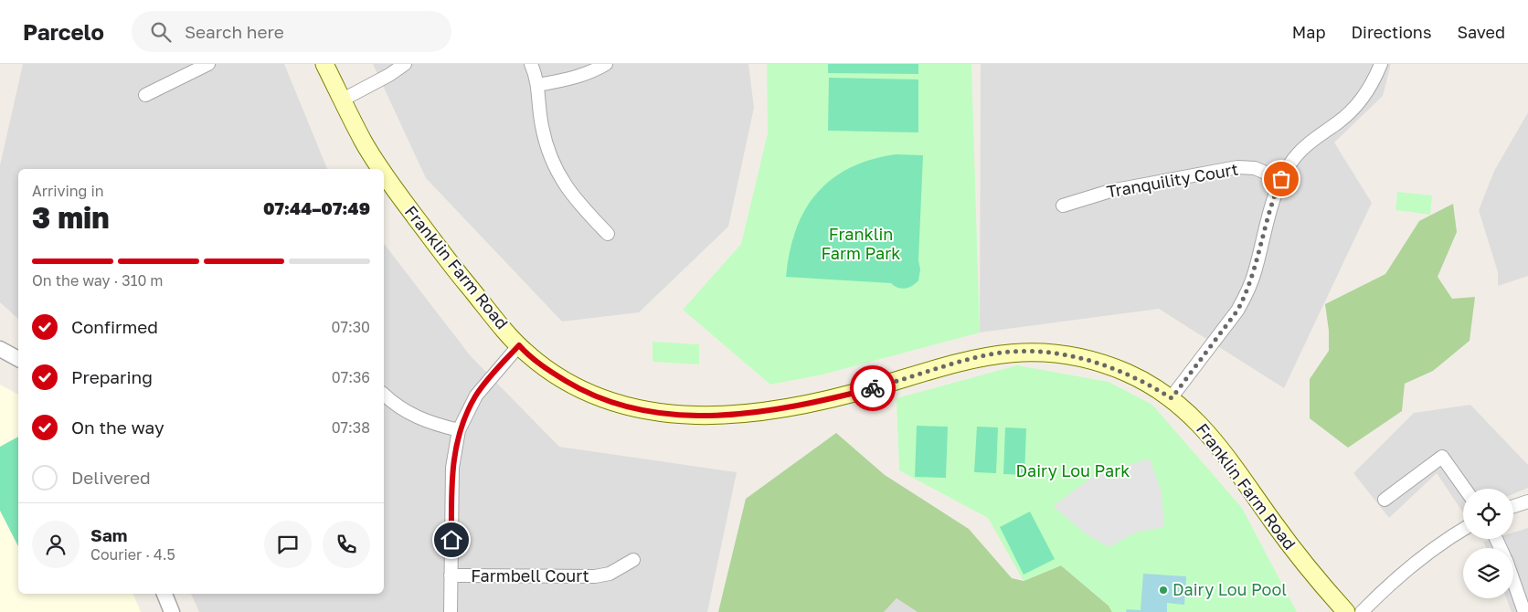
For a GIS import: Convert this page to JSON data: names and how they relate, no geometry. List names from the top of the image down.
{
  "streets": {
    "main road": ["Franklin Farm Road"],
    "street": ["Tranquility Court", "Farmbell Court"]
  },
  "parks": ["Franklin Farm Park", "Dairy Lou Park"],
  "places": ["Dairy Lou Pool"],
  "page": {
    "header": "Parcelo",
    "search": "Search here",
    "nav": ["Map", "Directions", "Saved"],
    "heading": ["3 min", "Arriving in", "07:44–07:49"],
    "panel": ["Sam", "Courier · 4.5"],
    "bar": "On the way · 310 m",
    "list": [
      ["Confirmed", "07:30"],
      ["Preparing", "07:36"],
      ["On the way", "07:38"],
      "Delivered"
    ]
  }
}
